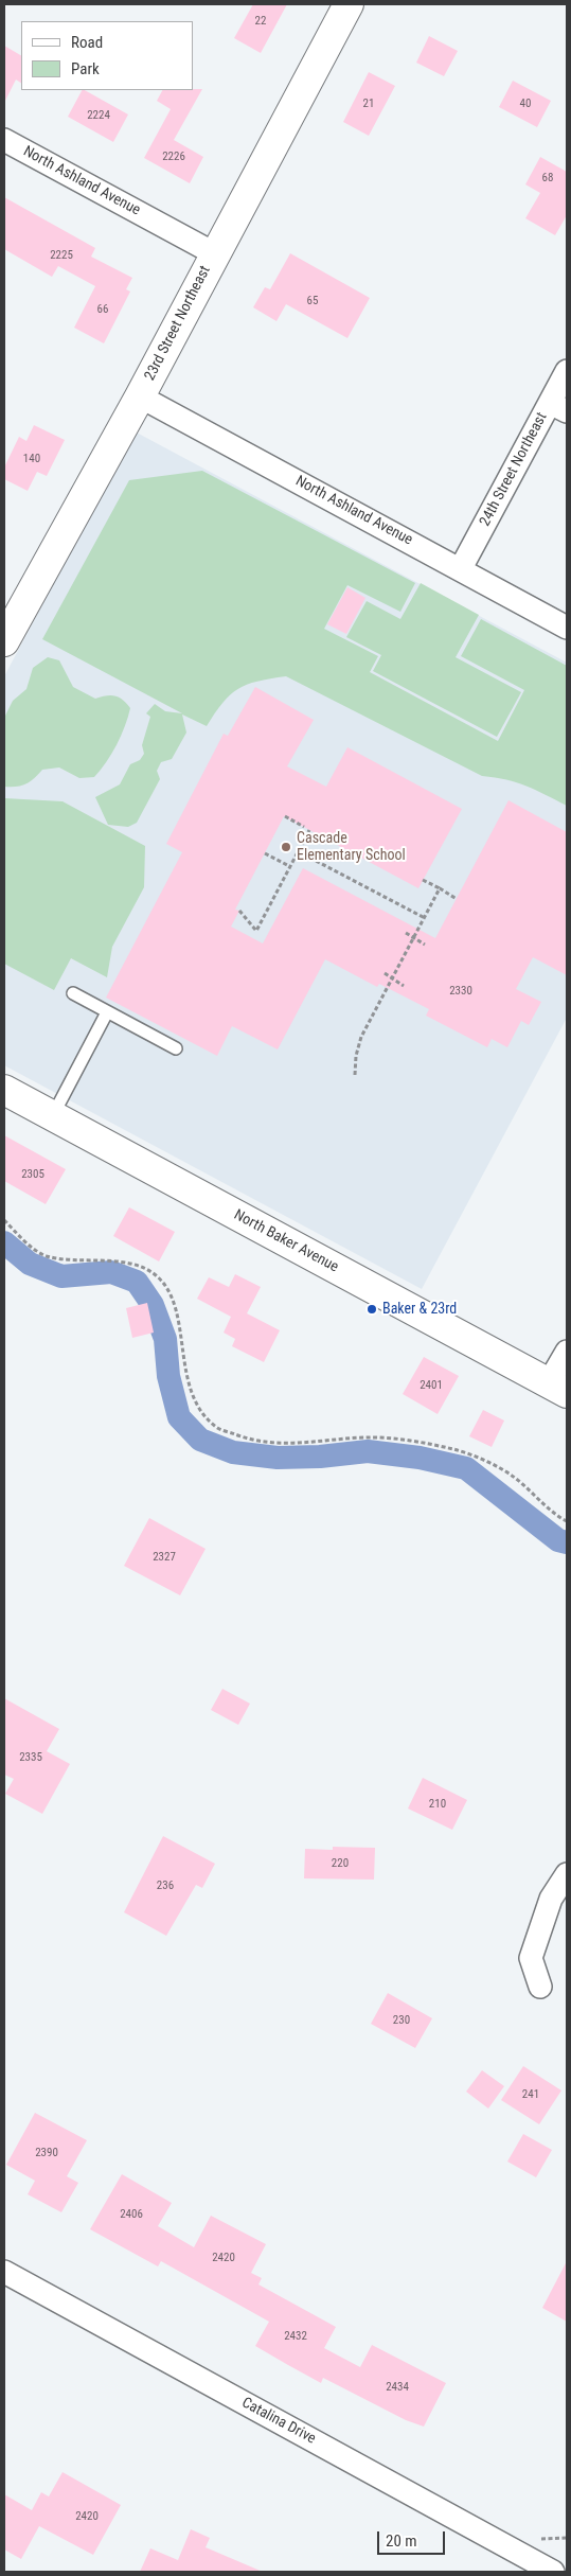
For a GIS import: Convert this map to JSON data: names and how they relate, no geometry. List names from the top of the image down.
{
  "streets": {
    "street": [
      "North Ashland Avenue",
      "23rd Street Northeast",
      "24th Street Northeast",
      "North Baker Avenue",
      "Catalina Drive"
    ]
  },
  "crossings": [
    ["North Ashland Avenue", "23rd Street Northeast"],
    ["North Ashland Avenue", "24th Street Northeast"]
  ],
  "places": ["Cascade Elementary School", "Baker & 23rd"],
  "house_numbers": [
    "22",
    "21",
    "40",
    "2224",
    "2226",
    "68",
    "2225",
    "65",
    "66",
    "140",
    "2330",
    "2305",
    "2401",
    "2327",
    "2335",
    "210",
    "220",
    "236",
    "230",
    "241",
    "2390",
    "2406",
    "2420",
    "2432",
    "2434",
    "2420"
  ],
  "legend": ["Road", "Park"],
  "scale_bar": "20 m"
}
